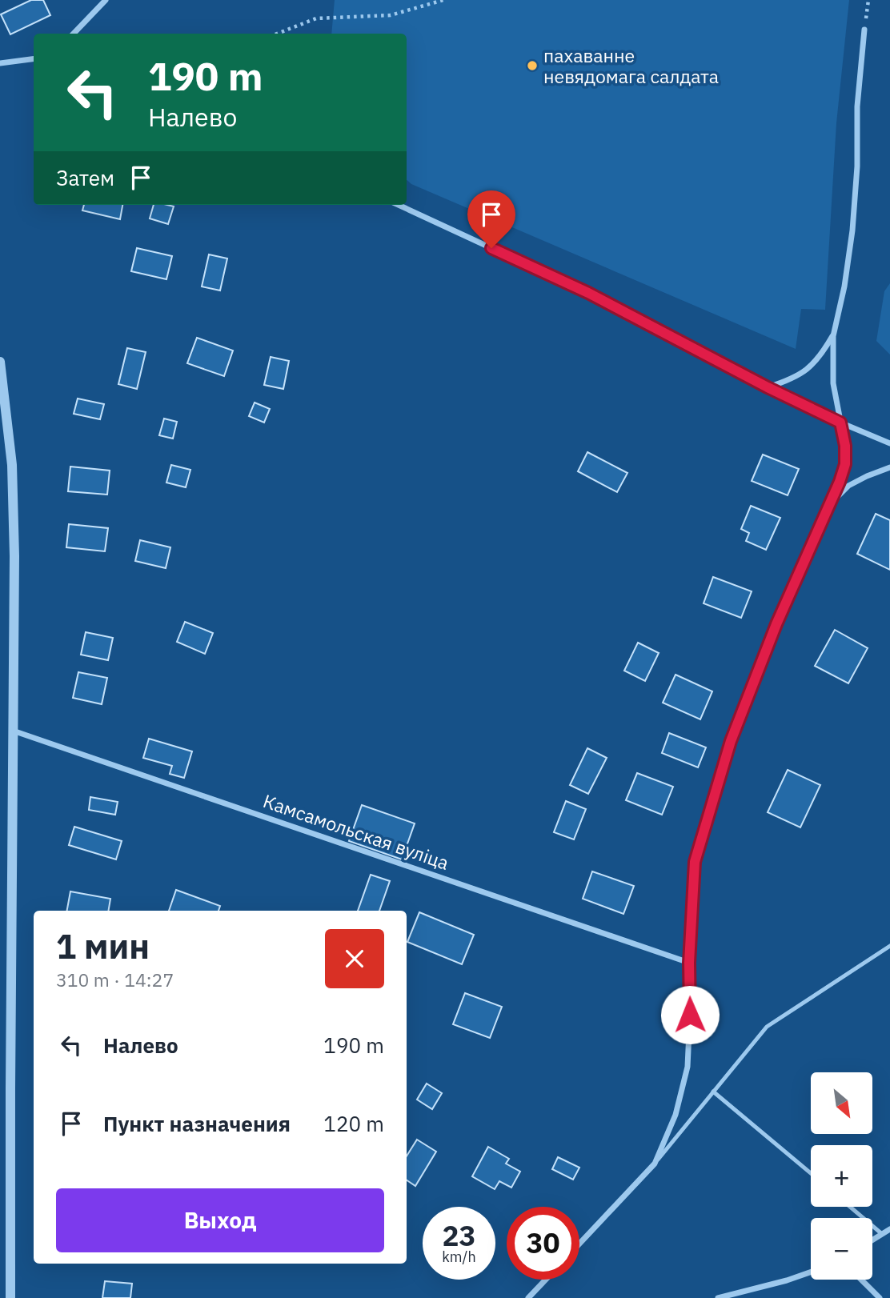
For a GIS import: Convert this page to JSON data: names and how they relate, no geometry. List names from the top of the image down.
{
  "streets": {
    "street": ["Камсамольская вуліца"]
  },
  "places": ["пахаванне невядомага салдата"],
  "north": "bottom right",
  "page": {
    "turn": ["190 m", "Налево"],
    "then": "Затем",
    "heading": ["1 мин", "310 m · 14:27"],
    "list": [
      {
        "name": "Налево",
        "value": "190 m"
      },
      {
        "name": "Пункт назначения",
        "value": "120 m"
      }
    ],
    "map_buttons": ["+", "−"],
    "buttons": "Выход",
    "speed": "23 km/h",
    "limit": "30"
  }
}
